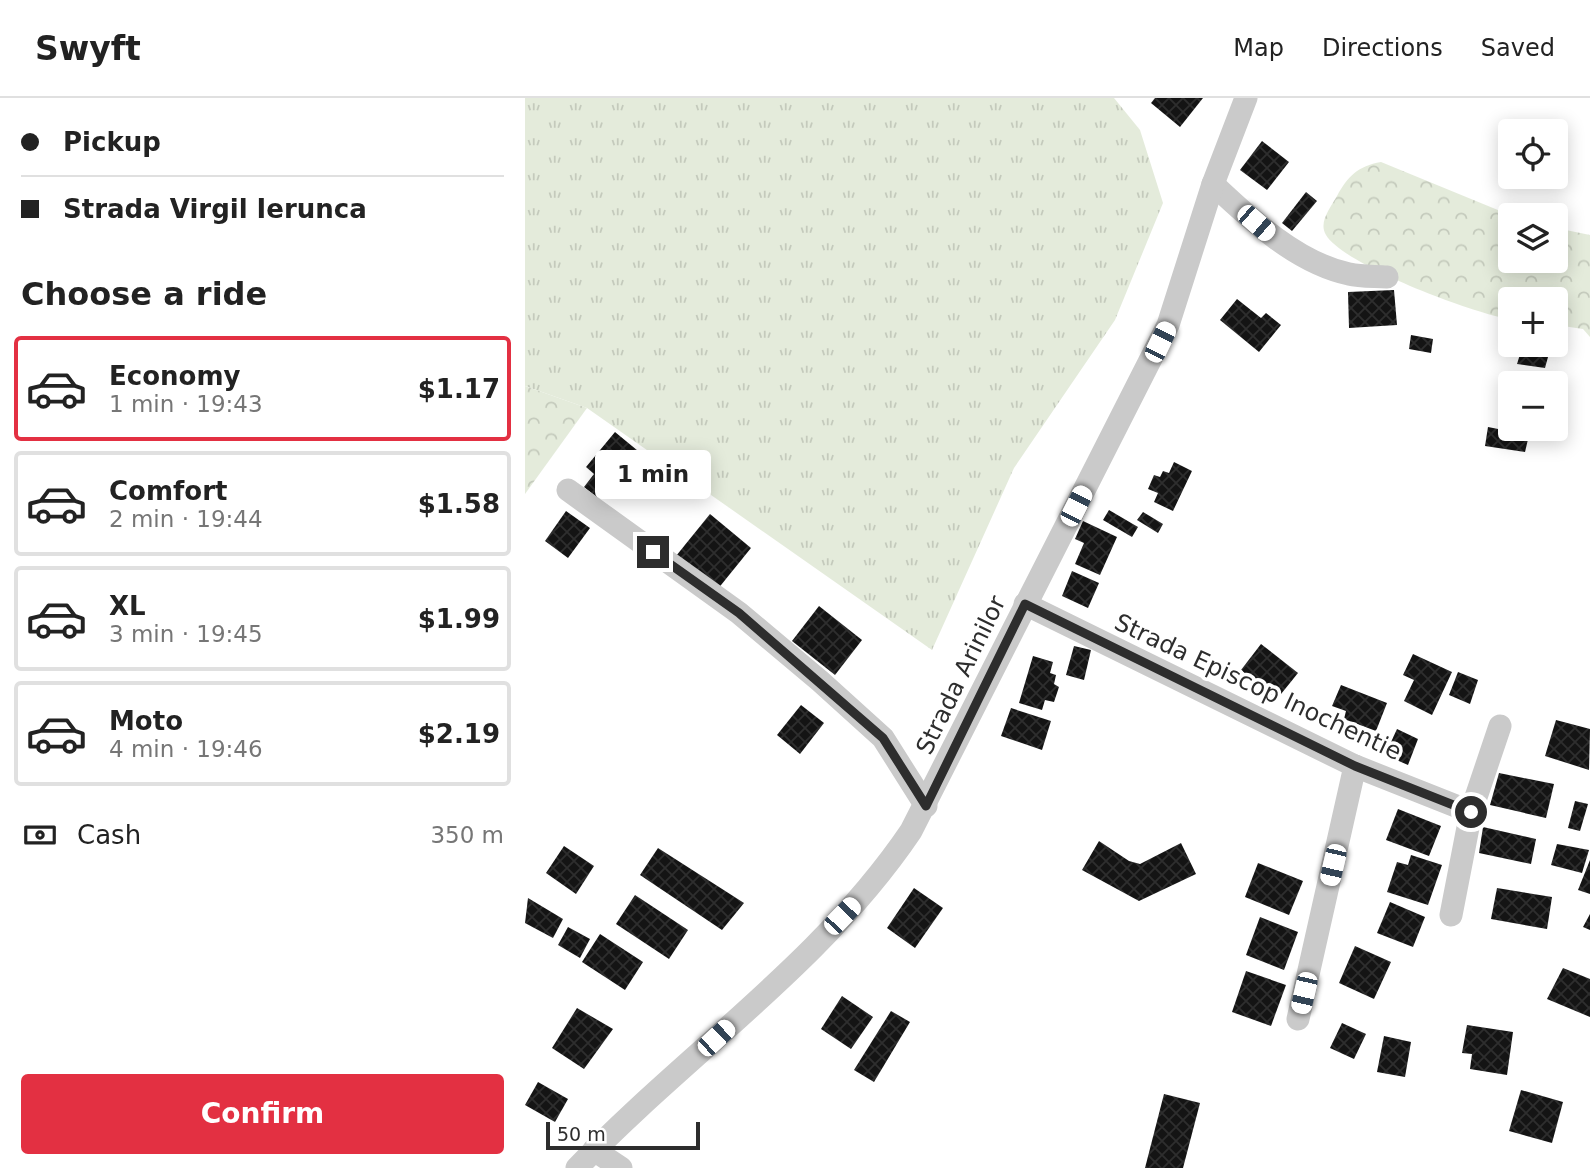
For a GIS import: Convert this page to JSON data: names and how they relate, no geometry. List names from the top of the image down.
{
  "streets": {
    "street": ["Strada Arinilor", "Strada Episcop Inochentie"]
  },
  "crossings": [
    ["Strada Arinilor", "Strada Episcop Inochentie"]
  ],
  "scale_bar": "50 m",
  "page": {
    "header": "Swyft",
    "nav": ["Map", "Directions", "Saved"],
    "banner": ["Pickup", "Strada Virgil Ierunca"],
    "map_buttons": ["+", "−"],
    "heading": "Choose a ride",
    "list": [
      {
        "name": "Economy",
        "note": "1 min · 19:43",
        "value": "$1.17"
      },
      {
        "name": "Comfort",
        "note": "2 min · 19:44",
        "value": "$1.58"
      },
      {
        "name": "XL",
        "note": "3 min · 19:45",
        "value": "$1.99"
      },
      {
        "name": "Moto",
        "note": "4 min · 19:46",
        "value": "$2.19"
      }
    ],
    "bubble": "1 min",
    "pay": ["Cash", "350 m"],
    "buttons": "Confirm",
    "scale": "50 m"
  }
}
